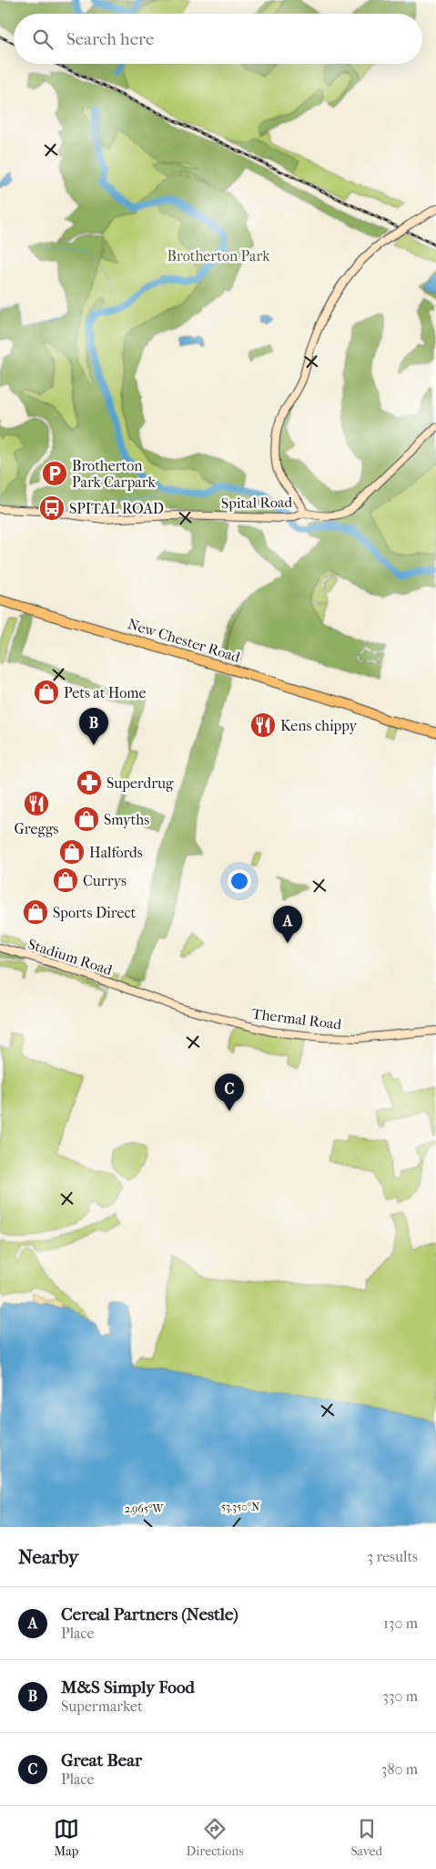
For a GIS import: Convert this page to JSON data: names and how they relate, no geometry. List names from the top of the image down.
{
  "streets": {
    "highway": ["New Chester Road"],
    "main road": ["Spital Road", "Stadium Road", "Thermal Road"]
  },
  "crossings": [
    ["Stadium Road", "Thermal Road"]
  ],
  "parks": ["Brotherton Park"],
  "places": {
    "parking": ["Brotherton Park Carpark"],
    "bus stop": ["SPITAL ROAD"],
    "shop": [
      "Pets at Home",
      "Smyths",
      "Halfords",
      "Currys",
      "Sports Direct"
    ],
    "restaurant": ["Kens chippy", "Greggs"],
    "pharmacy": ["Superdrug"]
  },
  "page": {
    "search": "Search here",
    "pins": ["B", "A", "C"],
    "heading": ["Nearby", "3 results"],
    "list": [
      {
        "mark": "A",
        "name": "Cereal Partners (Nestle)",
        "note": "Place",
        "value": "130 m"
      },
      {
        "mark": "B",
        "name": "M&S Simply Food",
        "note": "Supermarket",
        "value": "330 m"
      },
      {
        "mark": "C",
        "name": "Great Bear",
        "note": "Place",
        "value": "380 m"
      }
    ],
    "nav": ["Map", "Directions", "Saved"]
  },
  "coordinates": ["53.350°N", "2.965°W"]
}
